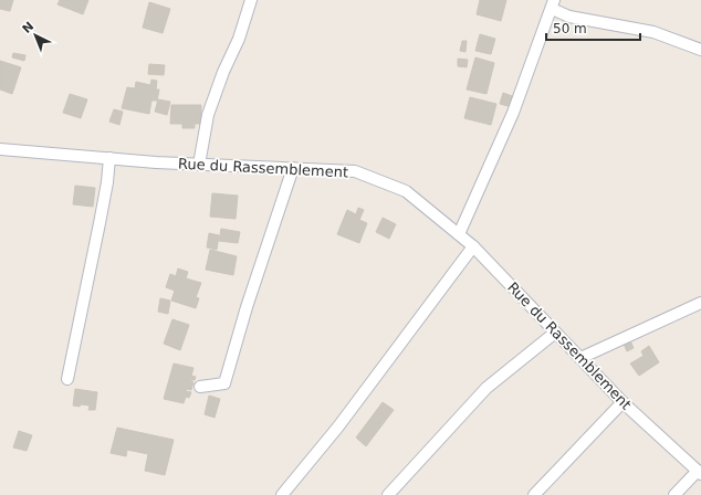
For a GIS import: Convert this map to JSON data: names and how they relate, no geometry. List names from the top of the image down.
{
  "streets": {
    "street": ["Rue du Rassemblement"]
  },
  "scale_bar": "50 m",
  "north": "top left"
}
